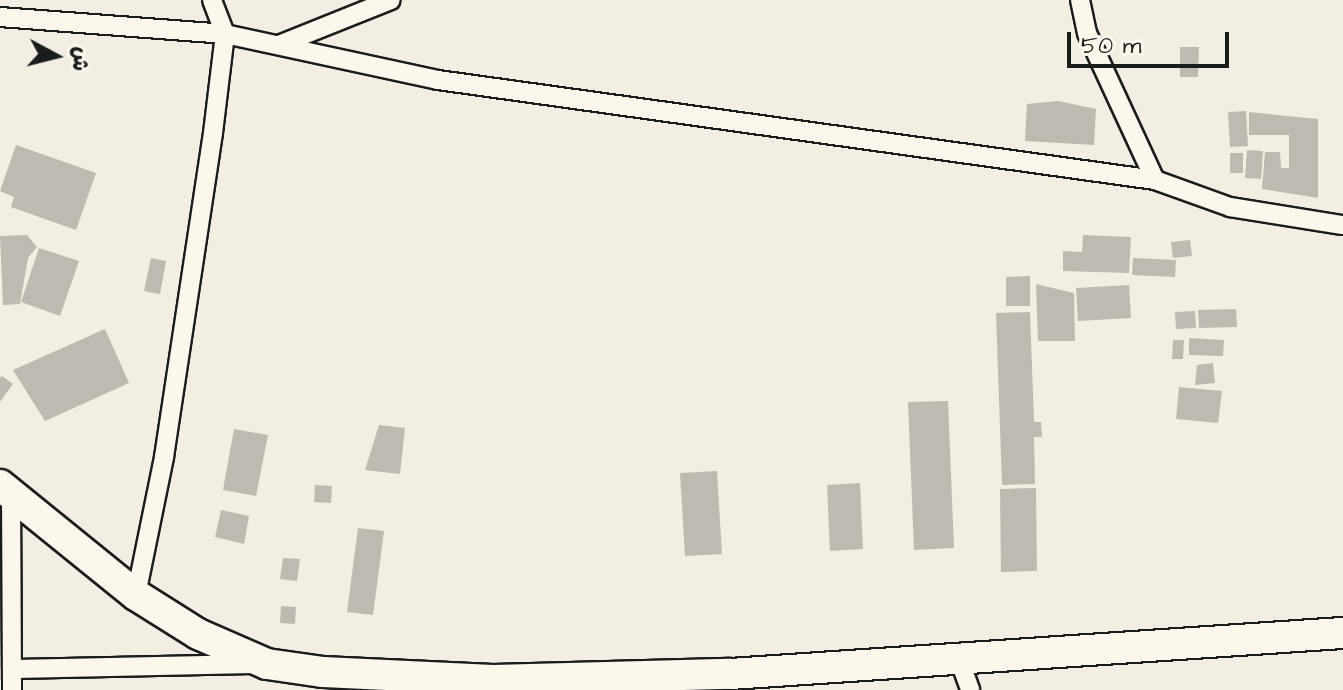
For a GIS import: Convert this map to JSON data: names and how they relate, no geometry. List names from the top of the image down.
{
  "scale_bar": "50 m",
  "north": "right"
}
